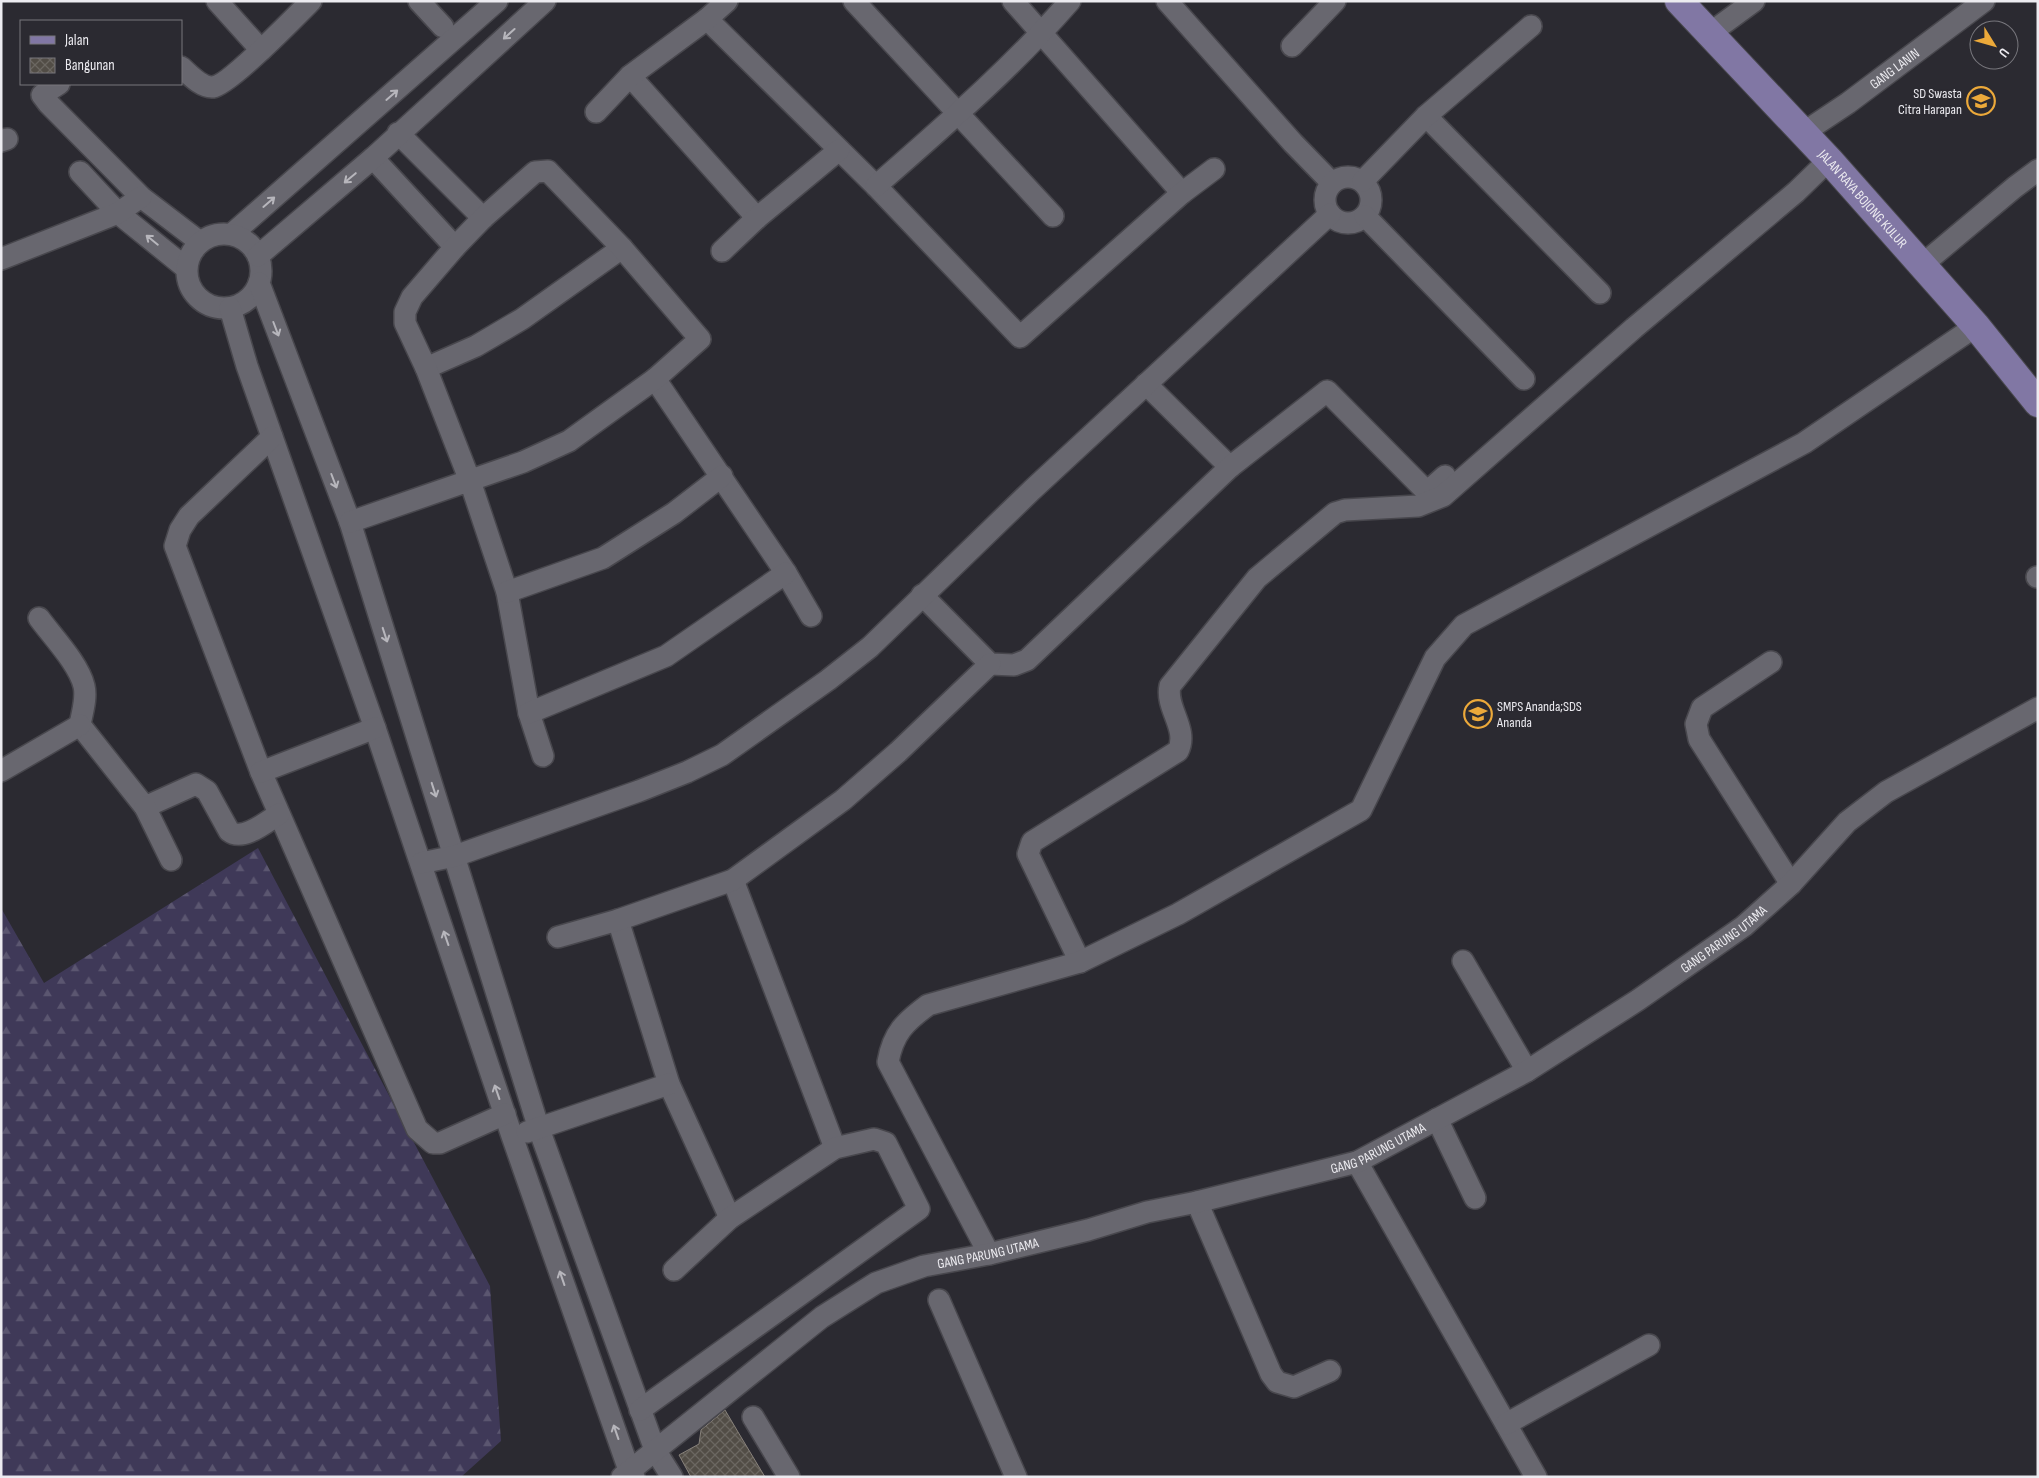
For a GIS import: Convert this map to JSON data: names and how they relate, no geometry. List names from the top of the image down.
{
  "streets": {
    "main road": ["JALAN RAYA BOJONG KULUR"],
    "street": ["GANG LANIN", "GANG PARUNG UTAMA"]
  },
  "crossings": [
    ["GANG LANIN", "JALAN RAYA BOJONG KULUR"]
  ],
  "places": {
    "school or university": ["SD Swasta Citra Harapan", "SMPS Ananda;SDS Ananda"]
  },
  "legend": ["Jalan", "Bangunan"],
  "north": "bottom right"
}
